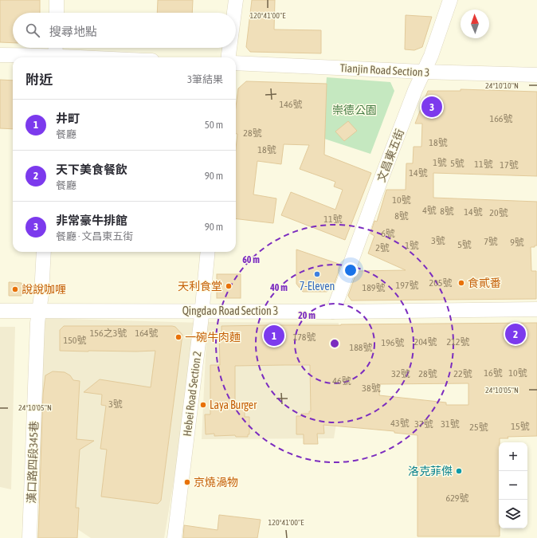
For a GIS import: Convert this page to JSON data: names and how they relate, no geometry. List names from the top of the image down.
{
  "streets": {
    "street": [
      "Tianjin Road Section 3",
      "文昌東五街",
      "Qingdao Road Section 3",
      "Hebei Road Section 2",
      "漢口路四段345巷"
    ]
  },
  "crossings": [
    ["Tianjin Road Section 3", "文昌東五街"],
    ["文昌東五街", "Qingdao Road Section 3"],
    ["Qingdao Road Section 3", "Hebei Road Section 2"],
    ["Qingdao Road Section 3", "漢口路四段345巷"]
  ],
  "parks": ["崇德公園"],
  "places": [
    "7-Eleven",
    "食貳番",
    "天利食堂",
    "說說咖喱",
    "一碗牛肉麵",
    "Laya Burger",
    "洛克菲傑",
    "京燒渦物"
  ],
  "house_numbers": [
    "146號",
    "166號",
    "28號",
    "18號",
    "18號",
    "1號",
    "5號",
    "11號",
    "17號",
    "14號",
    "10號",
    "4號",
    "8號",
    "14號",
    "20號",
    "8號",
    "11號",
    "6號",
    "3號",
    "7號",
    "9號",
    "5號",
    "1號",
    "2號",
    "205號",
    "197號",
    "189號",
    "156之3號",
    "164號",
    "178號",
    "150號",
    "204號",
    "212號",
    "196號",
    "188號",
    "16號",
    "10號",
    "32號",
    "28號",
    "22號",
    "46號",
    "38號",
    "3號",
    "43號",
    "37號",
    "31號",
    "15號",
    "25號",
    "629號"
  ],
  "north": "top",
  "page": {
    "search": "搜尋地點",
    "heading": ["附近", "3筆結果"],
    "pins": ["3", "2", "1"],
    "list": [
      {
        "mark": "1",
        "name": "井町",
        "note": "餐廳",
        "value": "50 m"
      },
      {
        "mark": "2",
        "name": "天下美食餐飲",
        "note": "餐廳",
        "value": "90 m"
      },
      {
        "mark": "3",
        "name": "非常豪牛排館",
        "note": "餐廳 · 文昌東五街",
        "value": "90 m"
      }
    ],
    "map_buttons": ["+", "−"]
  },
  "coordinates": ["120°41'00\"E", "24°10'10\"N", "24°10'05\"N"],
  "rings": ["60 m", "40 m", "20 m"]
}
